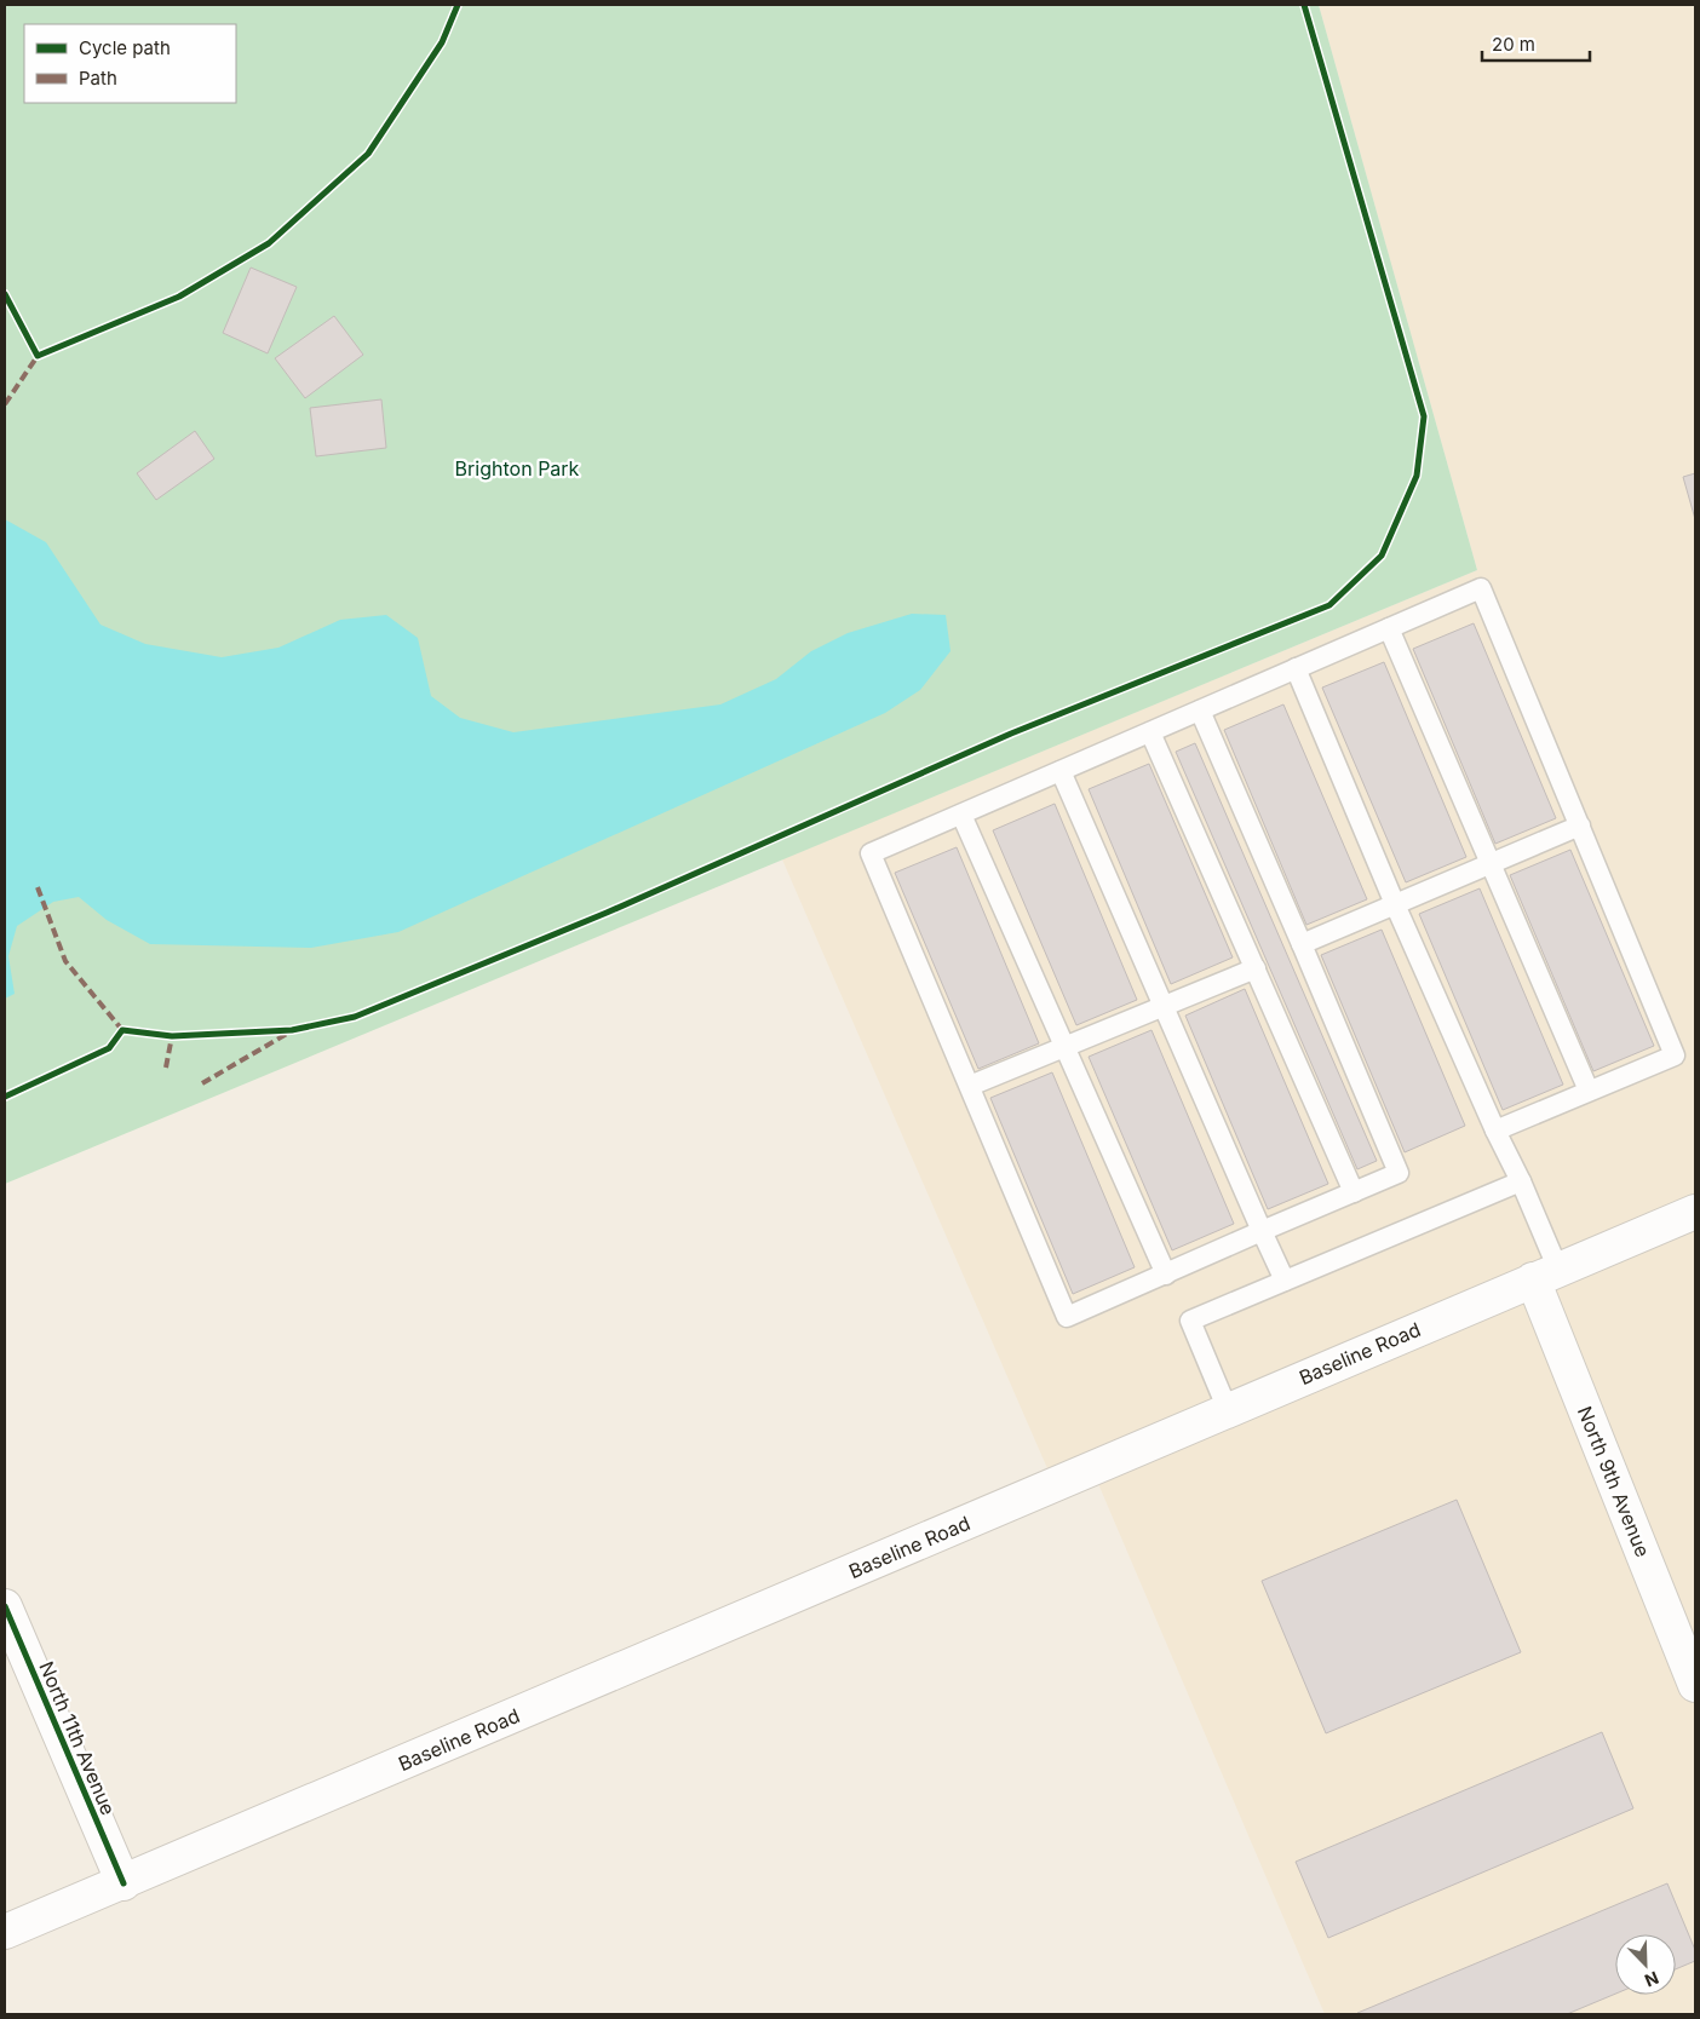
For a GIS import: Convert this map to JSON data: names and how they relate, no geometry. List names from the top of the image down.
{
  "streets": {
    "main road": ["Baseline Road", "North 9th Avenue", "North 11th Avenue"]
  },
  "crossings": [
    ["Baseline Road", "North 9th Avenue"],
    ["Baseline Road", "North 11th Avenue"]
  ],
  "parks": ["Brighton Park"],
  "legend": ["Cycle path", "Path"],
  "scale_bar": "20 m",
  "north": "bottom right"
}
